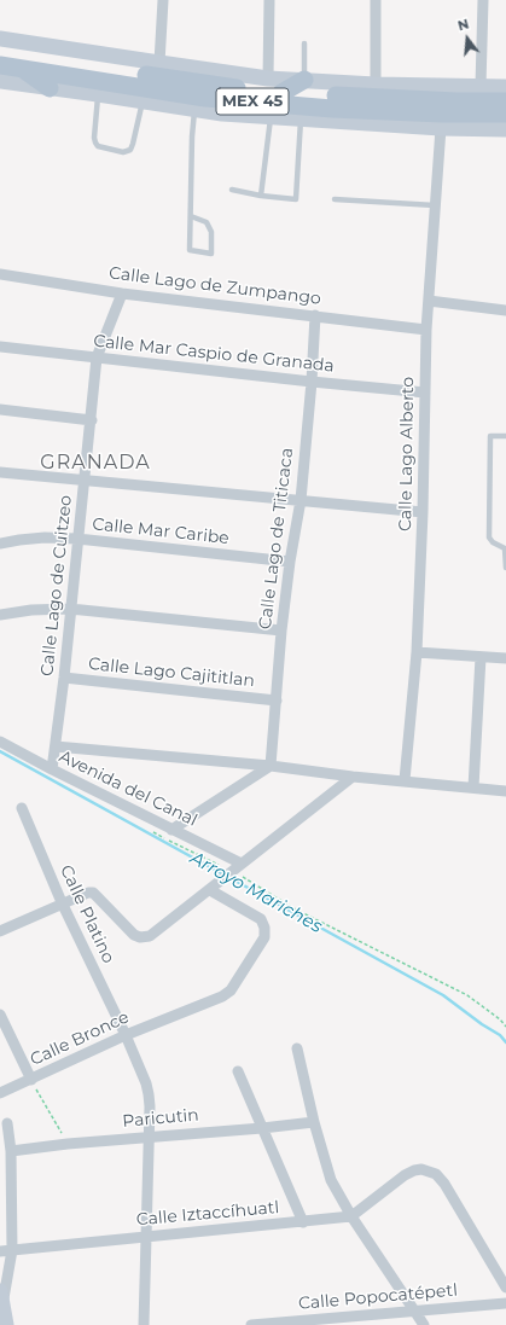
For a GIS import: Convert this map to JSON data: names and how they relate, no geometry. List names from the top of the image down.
{
  "streets": {
    "main road": ["MEX 45"],
    "street": [
      "Calle Lago de Zumpango",
      "Calle Mar Caspio de Granada",
      "Calle Lago Alberto",
      "Calle Mar Caribe",
      "Calle Lago de Titicaca",
      "Calle Lago de Cuitzeo",
      "Calle Lago Cajititlan",
      "Avenida del Canal",
      "Calle Platino",
      "Calle Bronce",
      "Paricutin",
      "Calle Iztaccíhuatl",
      "Calle Popocatépetl"
    ]
  },
  "crossings": [
    ["Calle Lago de Zumpango", "Calle Lago Alberto"],
    ["Calle Lago de Zumpango", "Calle Lago de Titicaca"],
    ["Calle Lago de Zumpango", "Calle Lago de Cuitzeo"],
    ["Calle Mar Caspio de Granada", "Calle Lago Alberto"],
    ["Calle Mar Caspio de Granada", "Calle Lago de Titicaca"],
    ["Calle Mar Caspio de Granada", "Calle Lago de Cuitzeo"],
    ["Calle Mar Caribe", "Calle Lago de Titicaca"],
    ["Calle Mar Caribe", "Calle Lago de Cuitzeo"],
    ["Calle Lago de Titicaca", "Calle Lago Cajititlan"],
    ["Calle Lago de Cuitzeo", "Calle Lago Cajititlan"],
    ["Calle Lago de Cuitzeo", "Avenida del Canal"],
    ["Calle Platino", "Calle Bronce"],
    ["Calle Platino", "Paricutin"],
    ["Calle Platino", "Calle Iztaccíhuatl"]
  ],
  "districts": ["GRANADA"],
  "water": ["Arroyo Mariches"],
  "north": "top"
}
